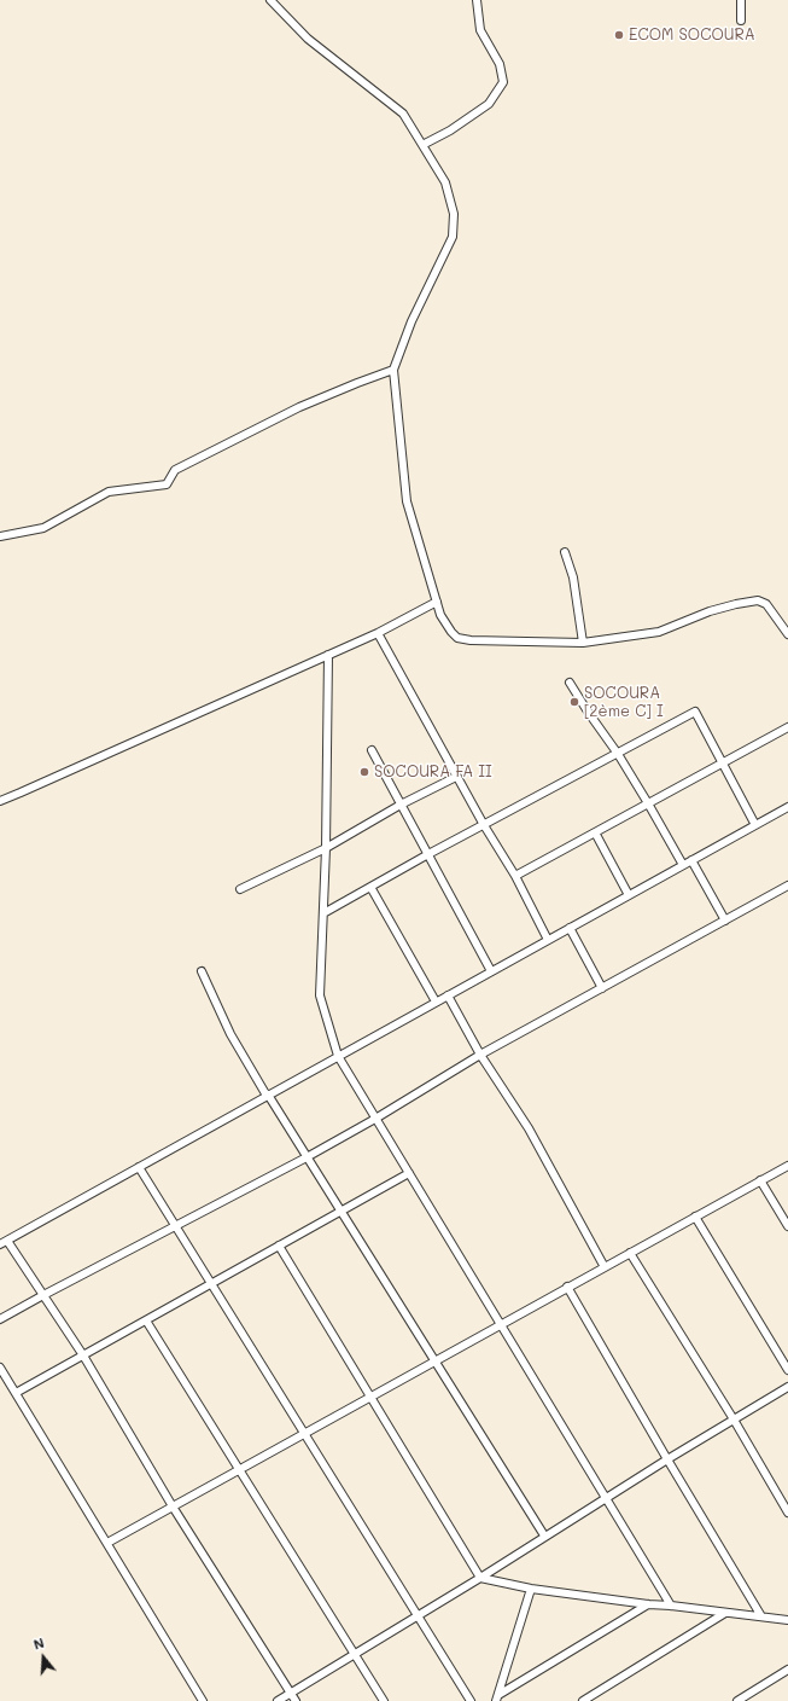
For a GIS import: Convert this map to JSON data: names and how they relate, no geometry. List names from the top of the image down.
{
  "places": ["ECOM SOCOURA", "SOCOURA [2ème C] I", "SOCOURA FA II"],
  "north": "top"
}
